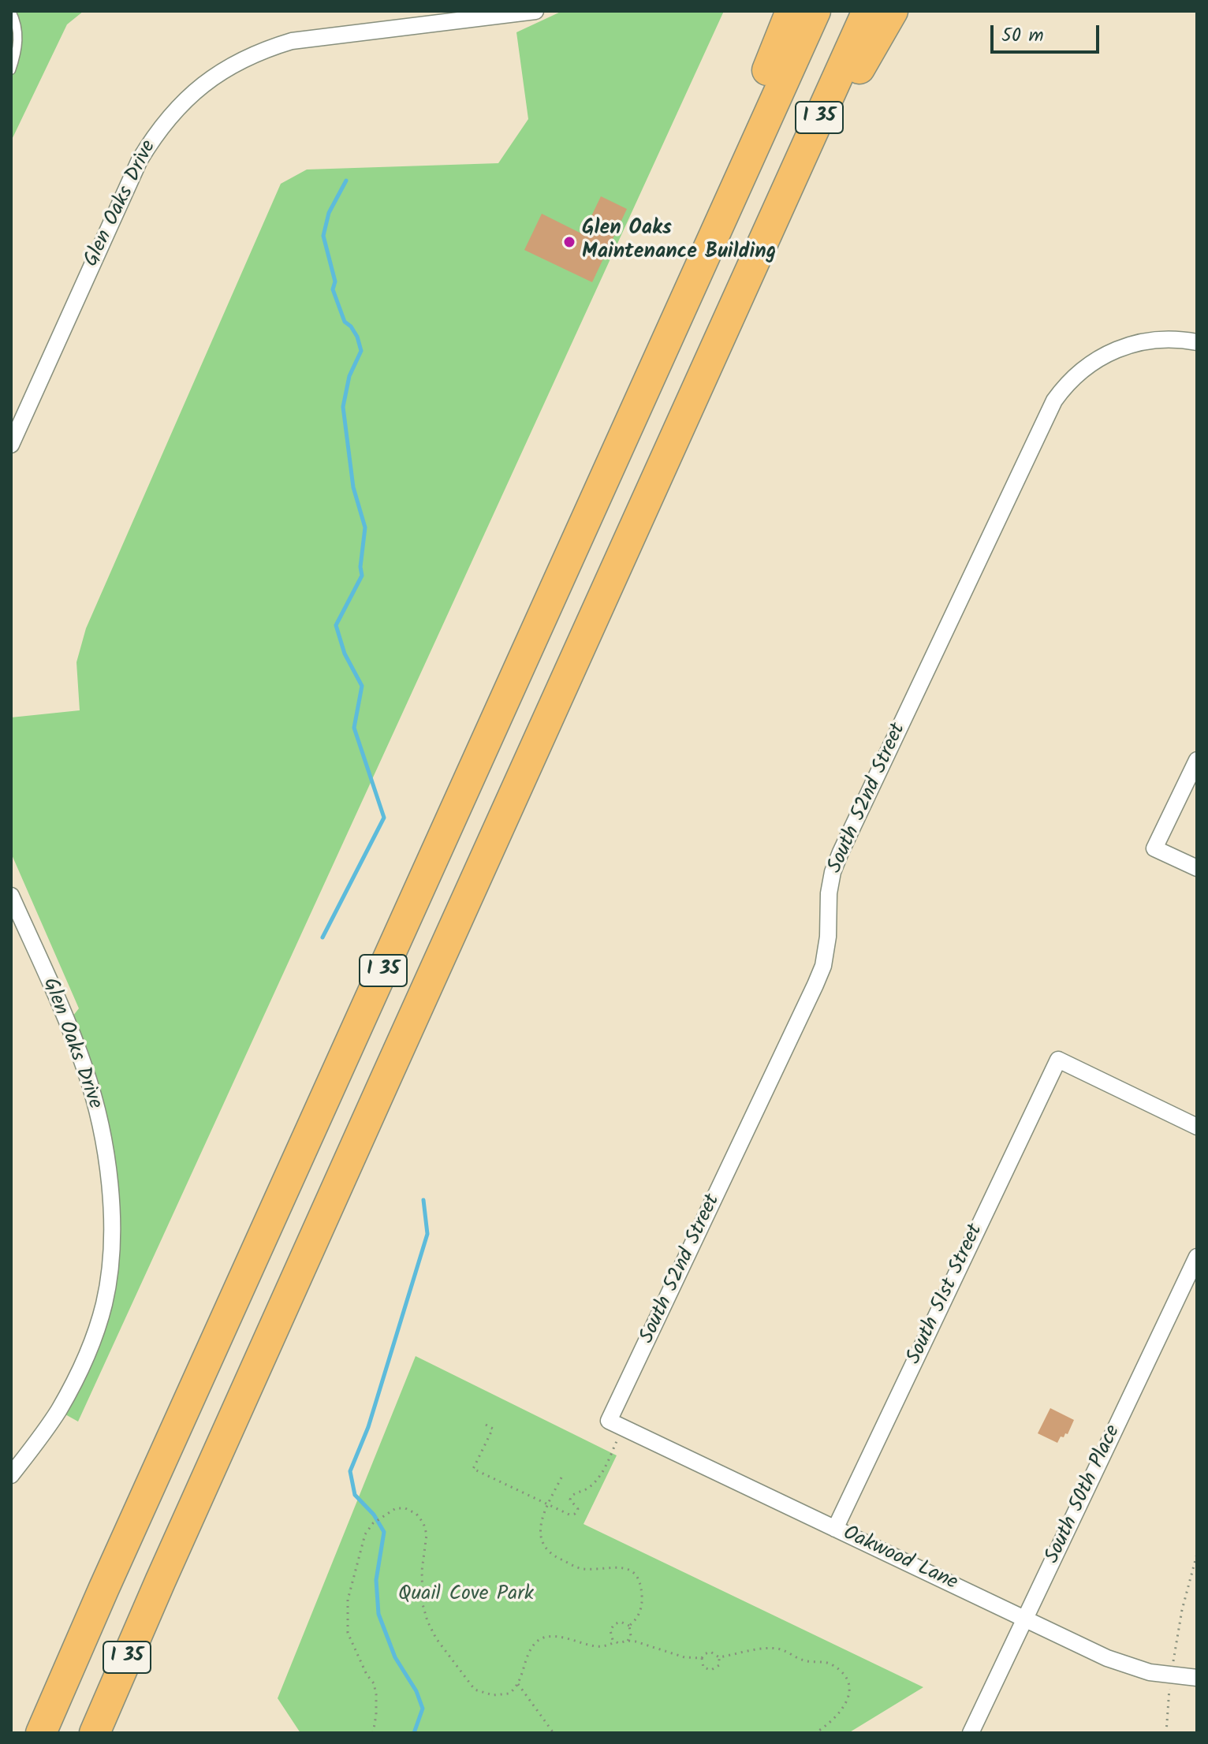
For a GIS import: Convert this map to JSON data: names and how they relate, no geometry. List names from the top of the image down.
{
  "streets": {
    "highway": ["I 35"],
    "street": [
      "Glen Oaks Drive",
      "South 52nd Street",
      "South 51st Street",
      "South 50th Place",
      "Oakwood Lane"
    ]
  },
  "crossings": [
    ["South 52nd Street", "Oakwood Lane"],
    ["South 51st Street", "Oakwood Lane"],
    ["South 50th Place", "Oakwood Lane"]
  ],
  "parks": ["Quail Cove Park"],
  "places": ["Glen Oaks Maintenance Building"],
  "scale_bar": "50 m"
}
